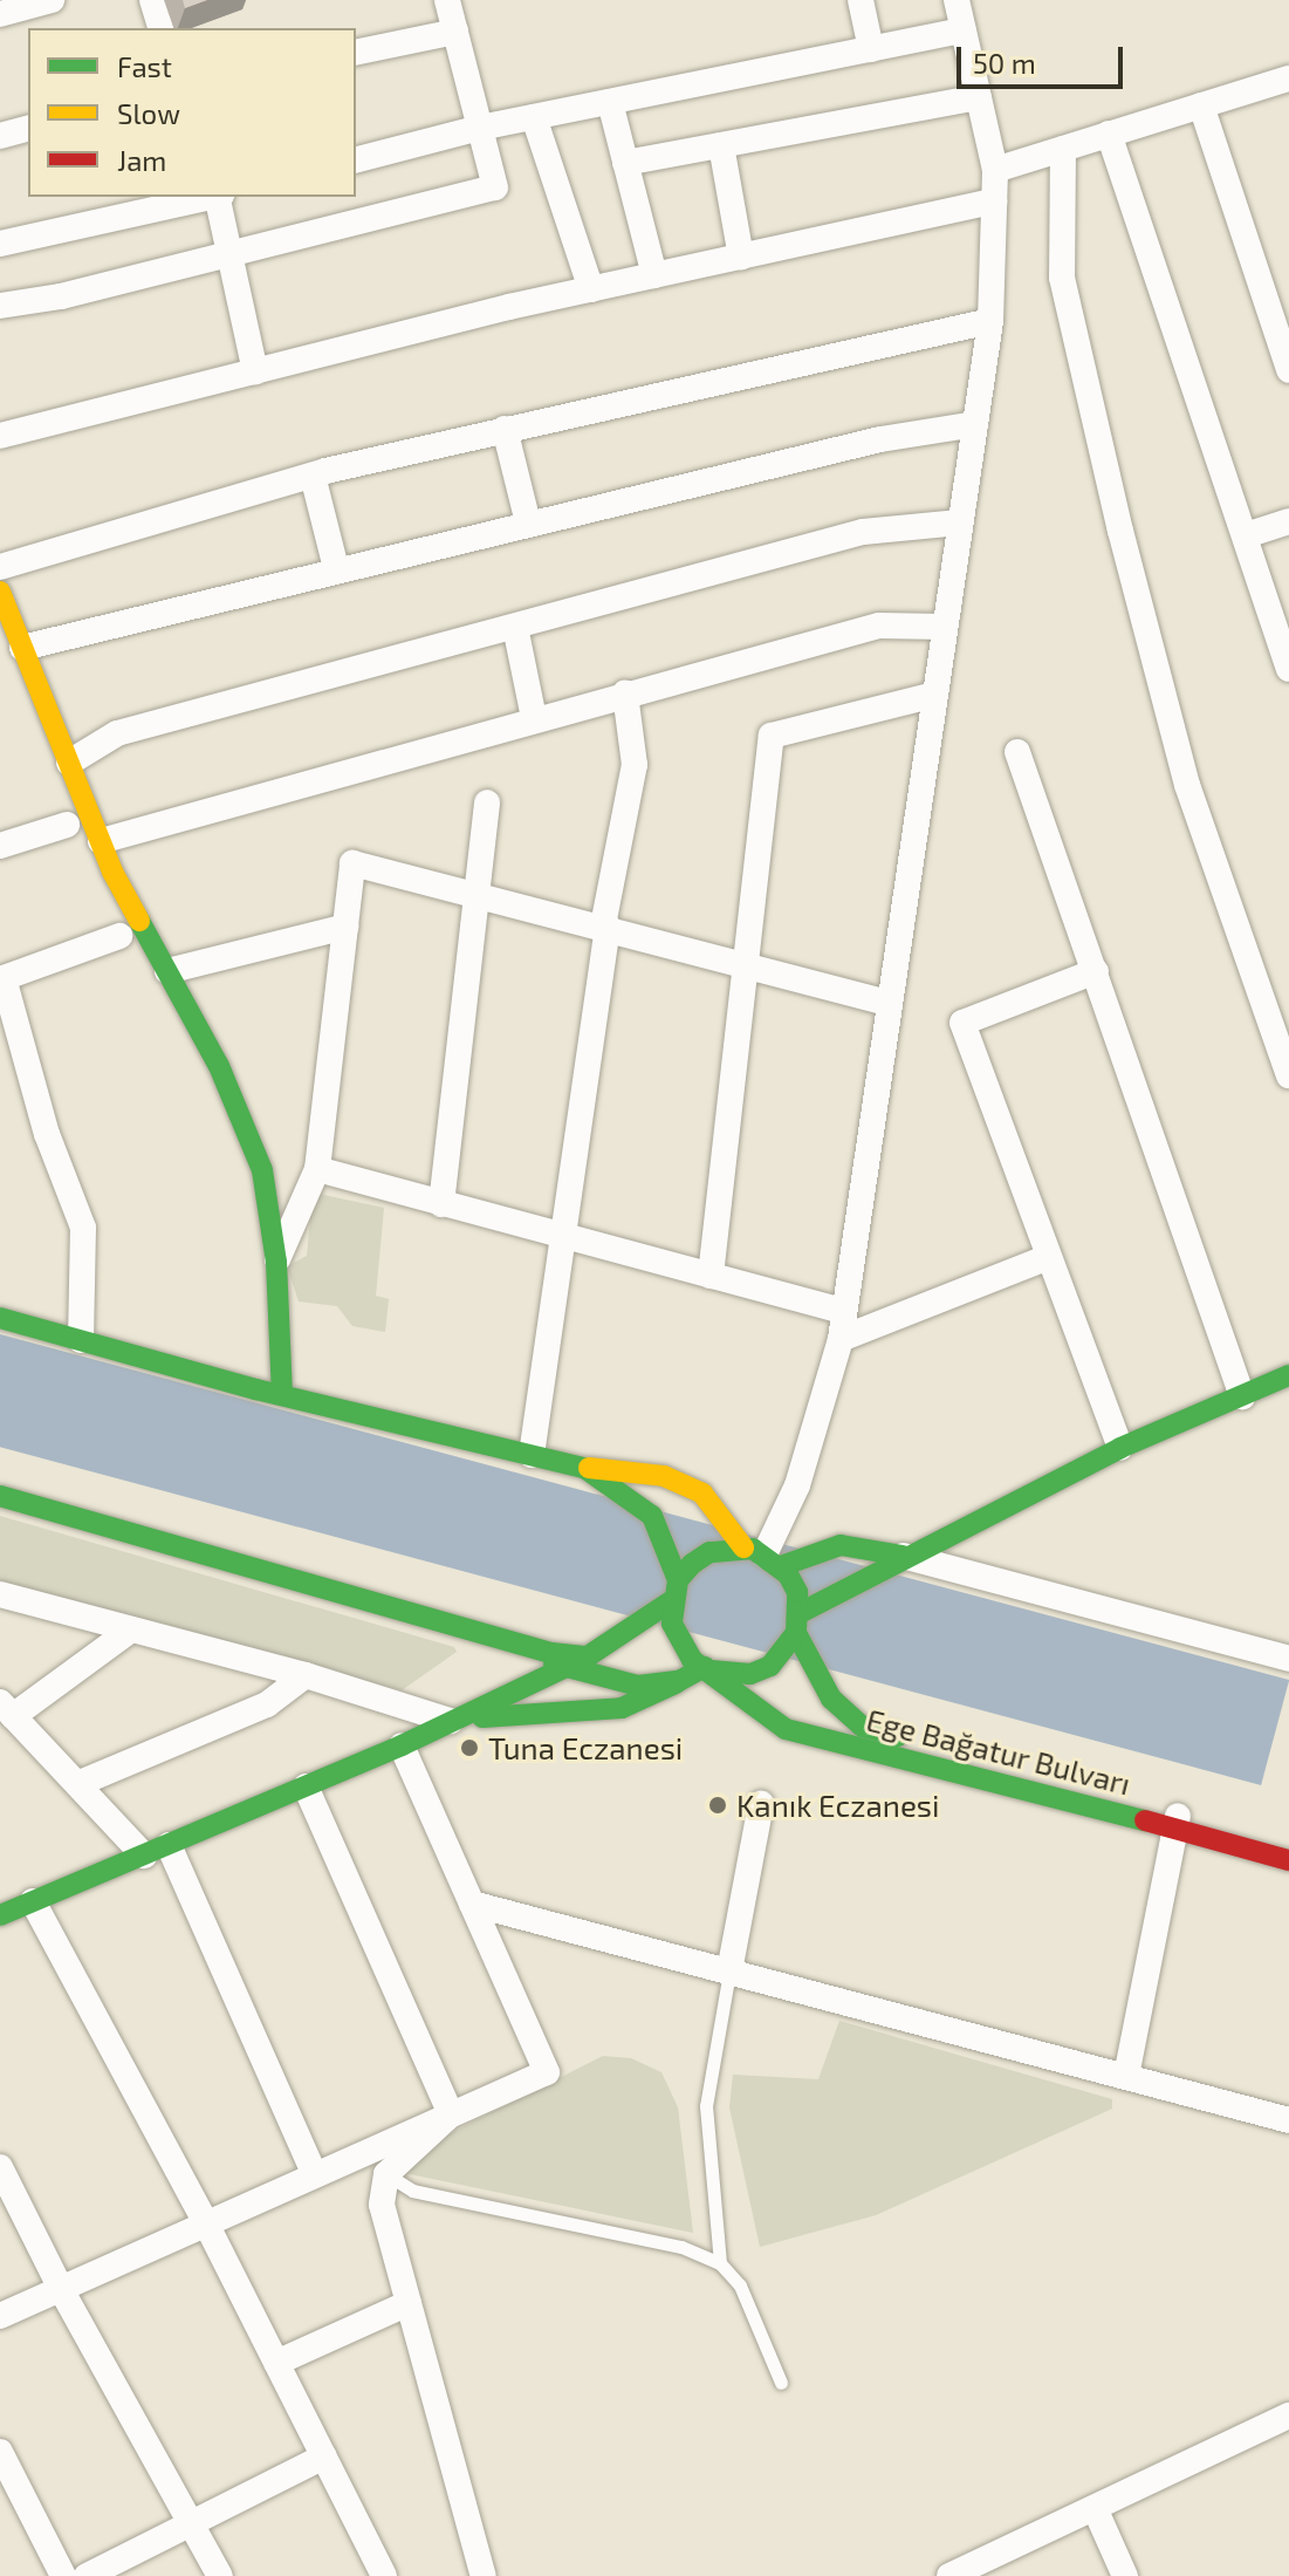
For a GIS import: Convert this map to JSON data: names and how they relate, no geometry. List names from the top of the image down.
{
  "streets": {
    "main road": ["Ege Bağatur Bulvarı"]
  },
  "places": ["Tuna Eczanesi", "Kanık Eczanesi"],
  "legend": ["Fast", "Slow", "Jam"],
  "scale_bar": "50 m"
}
